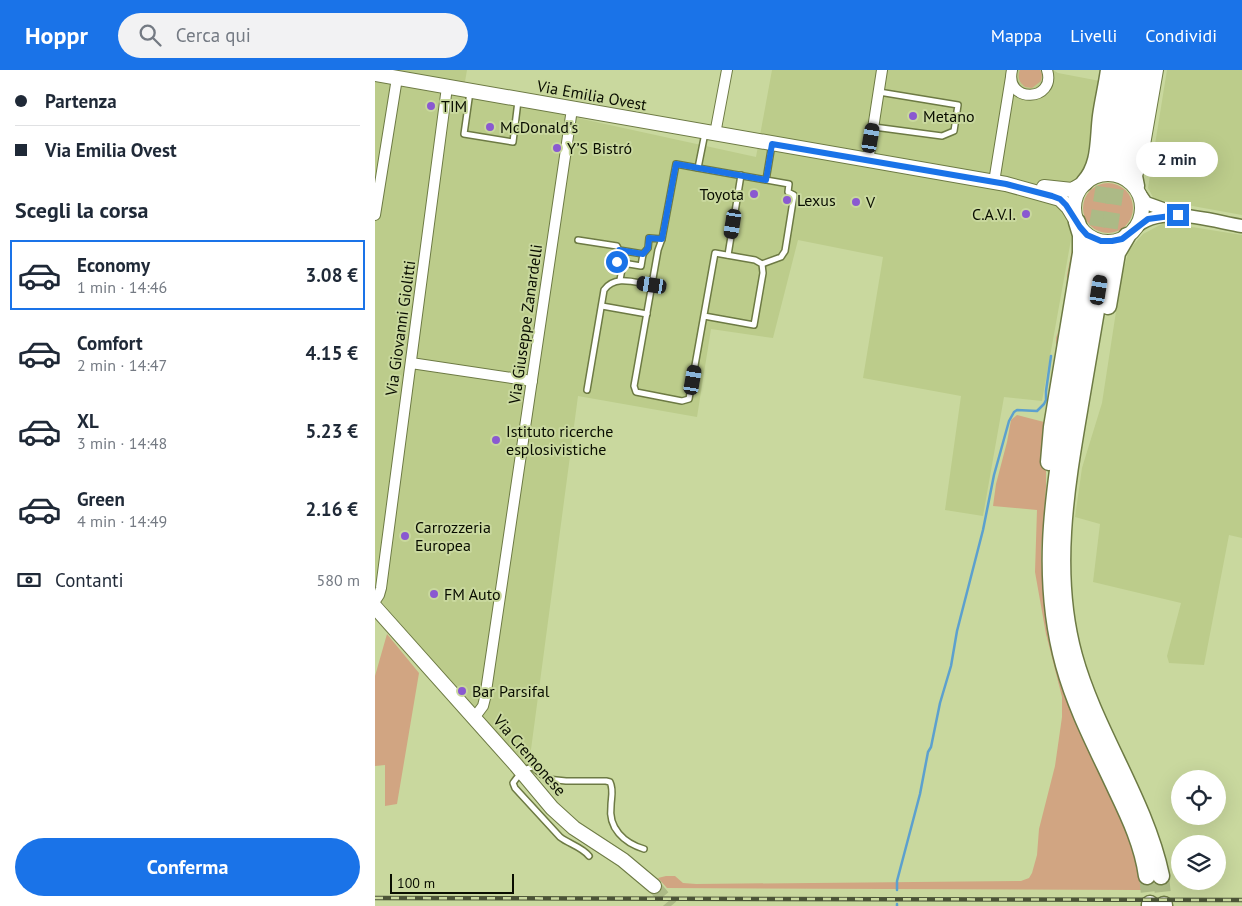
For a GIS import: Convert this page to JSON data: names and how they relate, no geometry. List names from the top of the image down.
{
  "streets": {
    "main road": ["Via Emilia Ovest", "Via Cremonese"],
    "street": ["Via Giuseppe Zanardelli", "Via Giovanni Giolitti"]
  },
  "crossings": [
    ["Via Emilia Ovest", "Via Giuseppe Zanardelli"],
    ["Via Emilia Ovest", "Via Giovanni Giolitti"],
    ["Via Giuseppe Zanardelli", "Via Cremonese"]
  ],
  "places": [
    "TIM",
    "Metano",
    "McDonald's",
    "Y’S Bistró",
    "Toyota",
    "Lexus",
    "V",
    "C.A.V.I.",
    "Istituto ricerche esplosivistiche",
    "Carrozzeria Europea",
    "FM Auto",
    "Bar Parsifal"
  ],
  "scale_bar": "100 m",
  "page": {
    "header": "Hoppr",
    "search": "Cerca qui",
    "nav": ["Mappa", "Livelli", "Condividi"],
    "banner": ["Partenza", "Via Emilia Ovest"],
    "bubble": "2 min",
    "heading": "Scegli la corsa",
    "list": [
      {
        "name": "Economy",
        "note": "1 min · 14:46",
        "value": "3.08 €"
      },
      {
        "name": "Comfort",
        "note": "2 min · 14:47",
        "value": "4.15 €"
      },
      {
        "name": "XL",
        "note": "3 min · 14:48",
        "value": "5.23 €"
      },
      {
        "name": "Green",
        "note": "4 min · 14:49",
        "value": "2.16 €"
      }
    ],
    "pay": ["Contanti", "580 m"],
    "buttons": "Conferma",
    "scale": "100 m"
  }
}
